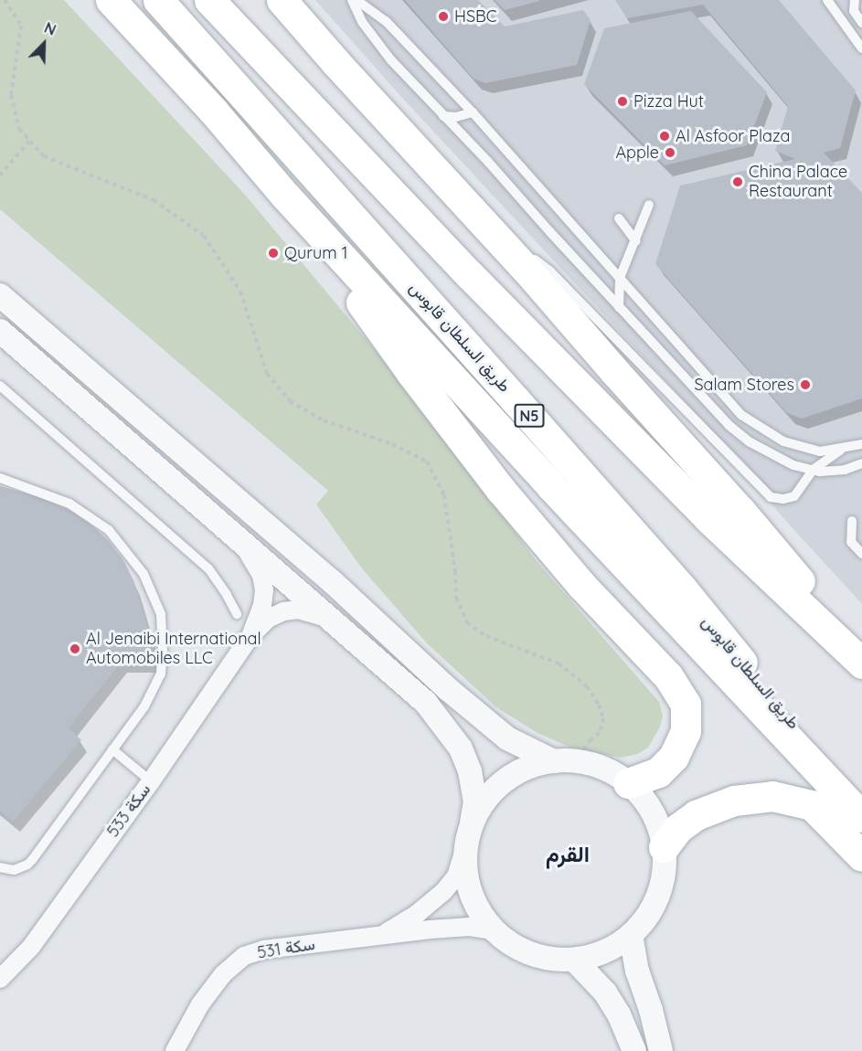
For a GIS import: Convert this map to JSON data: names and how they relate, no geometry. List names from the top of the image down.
{
  "streets": {
    "highway": ["طريق السلطان قابوس", "N5"],
    "street": ["سكة 533", "سكة 531"]
  },
  "districts": ["القرم"],
  "places": [
    "HSBC",
    "Pizza Hut",
    "Al Asfoor Plaza",
    "Apple",
    "China Palace Restaurant",
    "Qurum 1",
    "Salam Stores",
    "Al Jenaibi International Automobiles LLC"
  ],
  "north": "top right"
}
